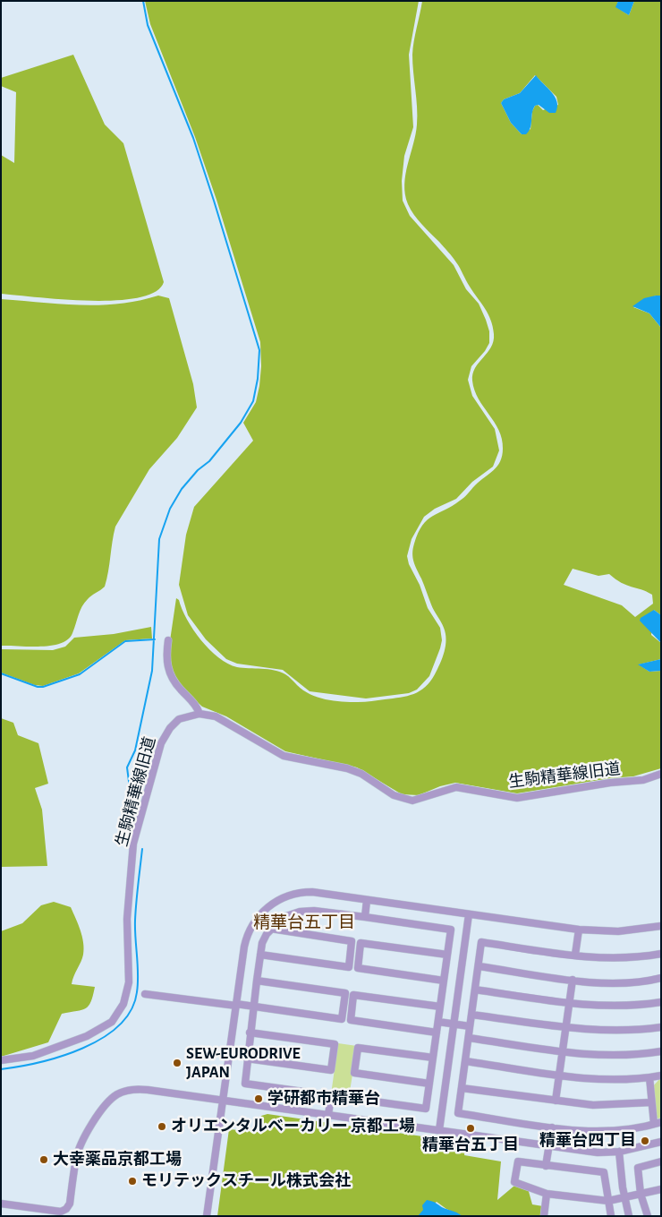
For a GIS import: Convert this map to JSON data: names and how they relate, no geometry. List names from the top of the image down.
{
  "streets": {
    "street": ["生駒精華線旧道"]
  },
  "districts": ["精華台五丁目"],
  "places": [
    "SEW-EURODRIVE JAPAN",
    "学研都市精華台",
    "オリエンタルベーカリー 京都工場",
    "精華台五丁目",
    "精華台四丁目",
    "大幸薬品京都工場",
    "モリテックスチール株式会社"
  ]
}
